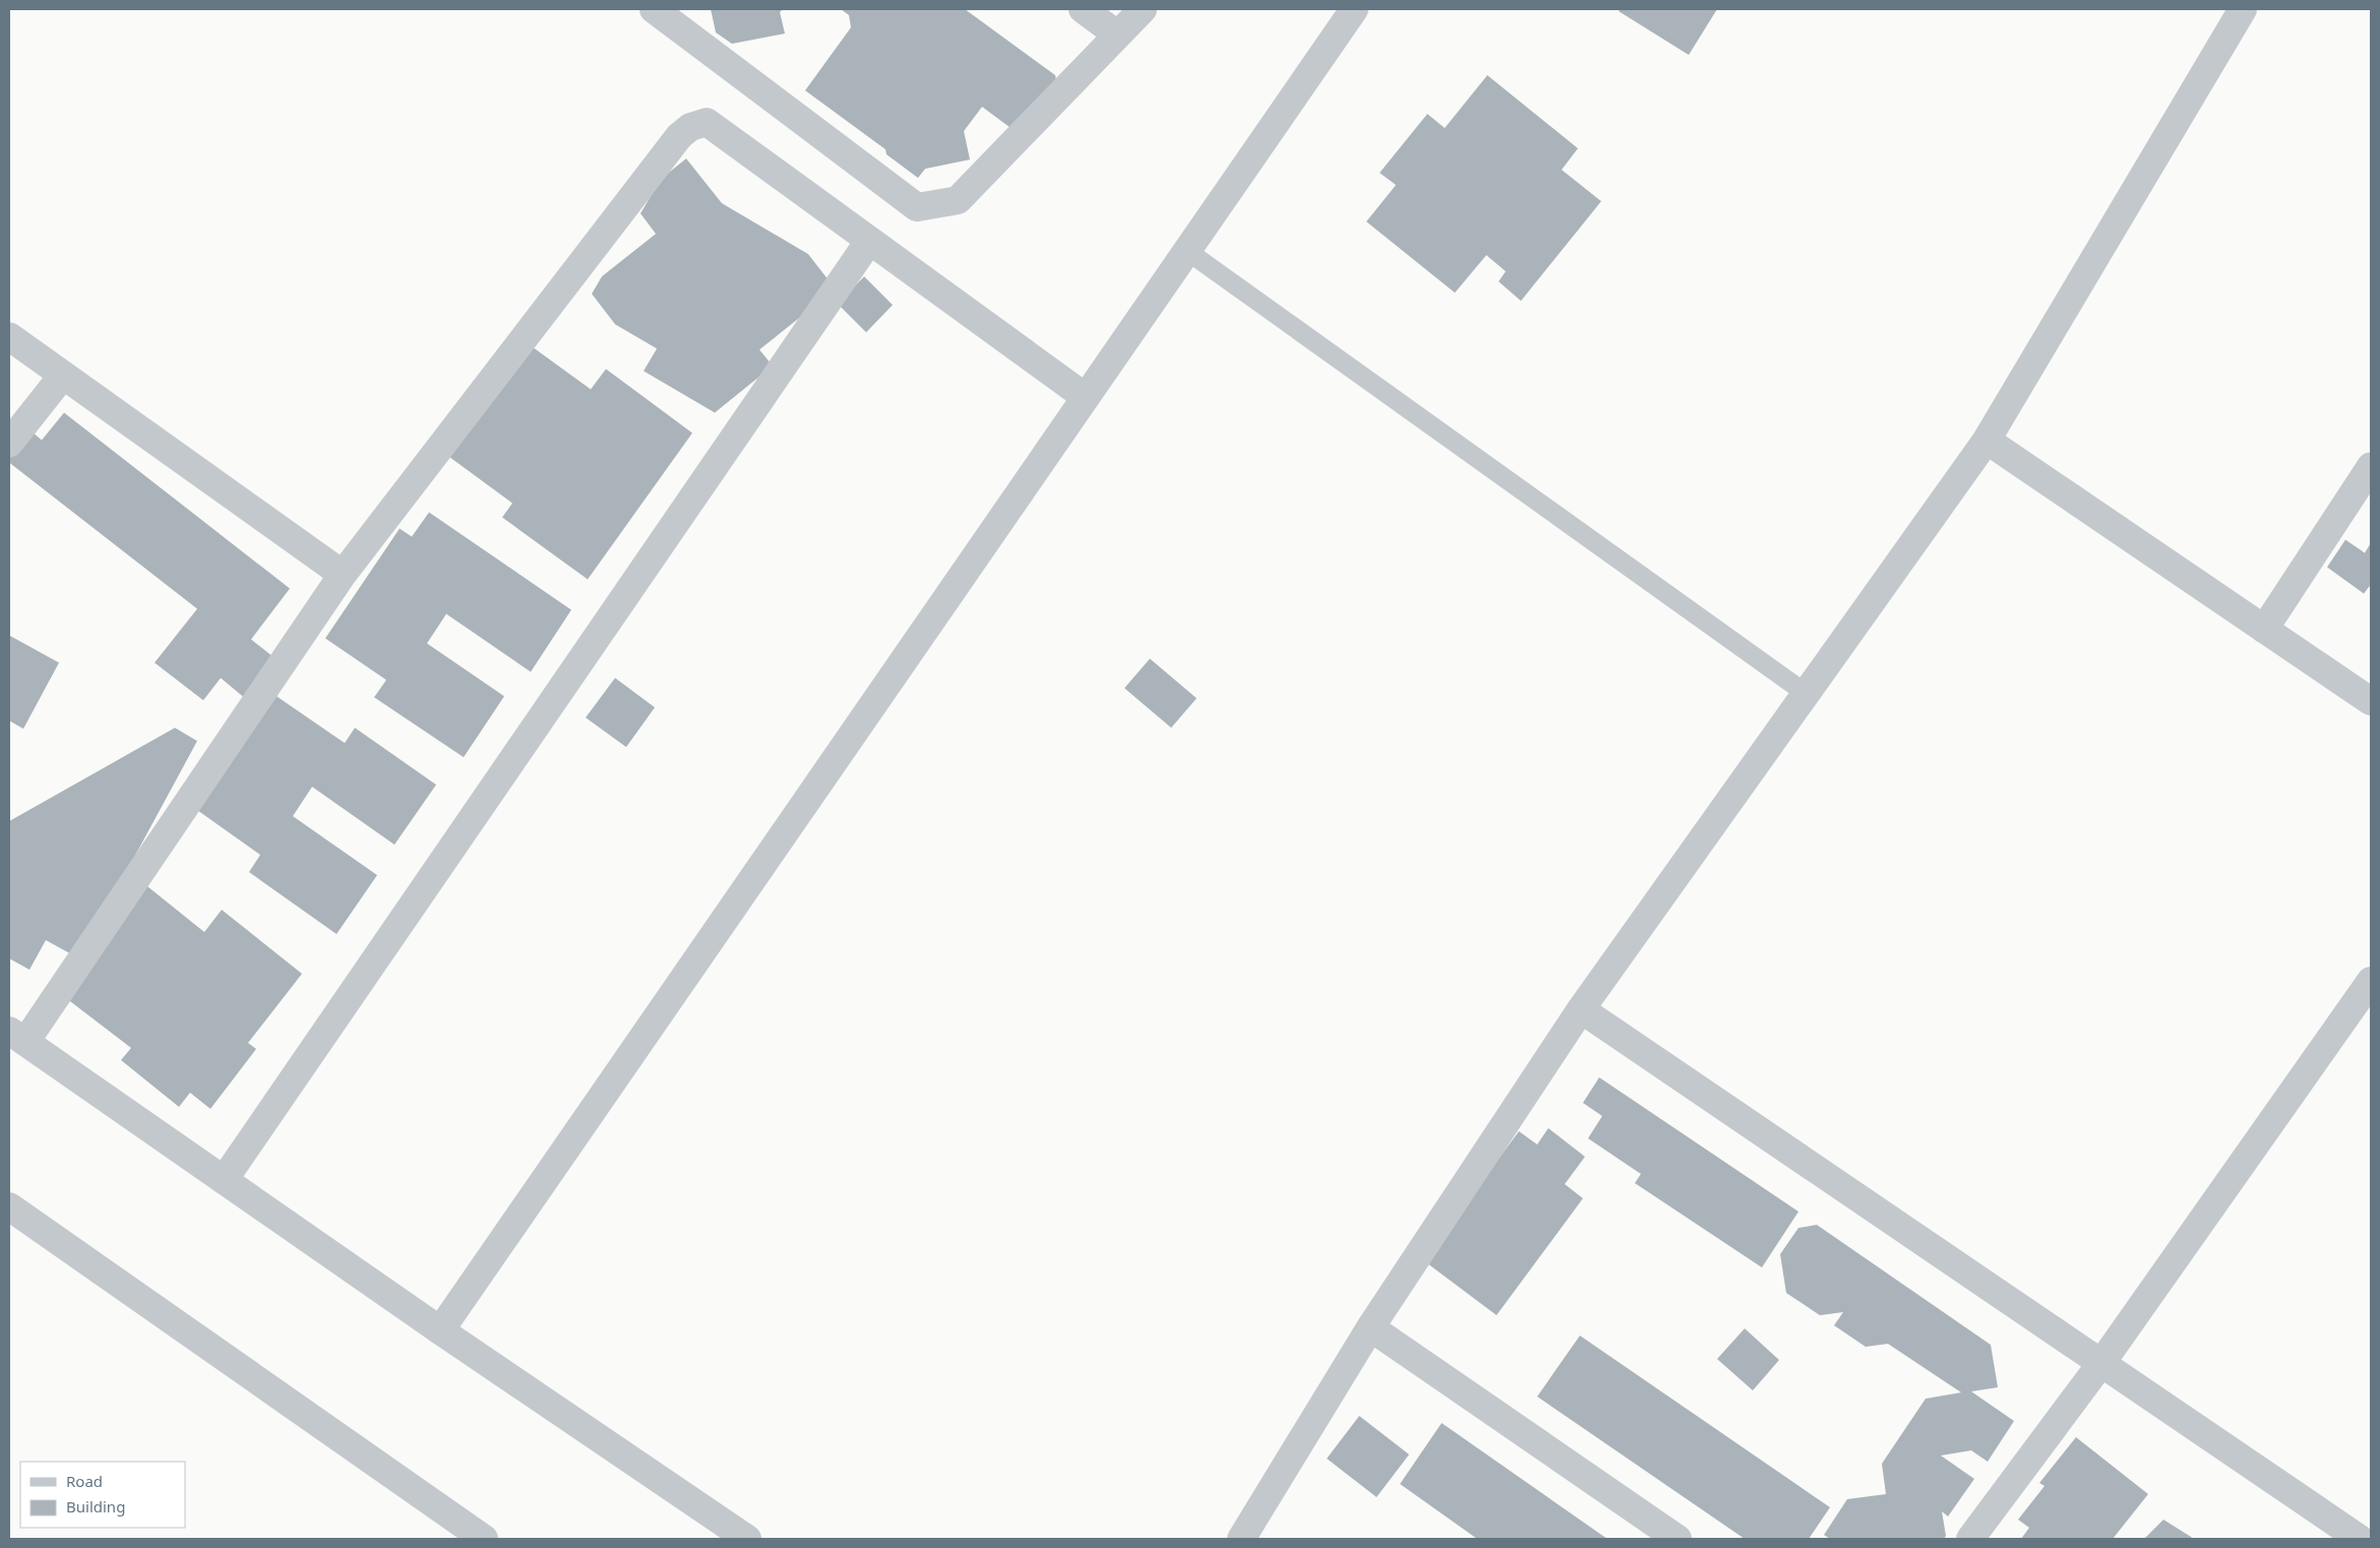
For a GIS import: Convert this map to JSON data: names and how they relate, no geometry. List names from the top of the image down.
{
  "legend": ["Road", "Building"]
}
